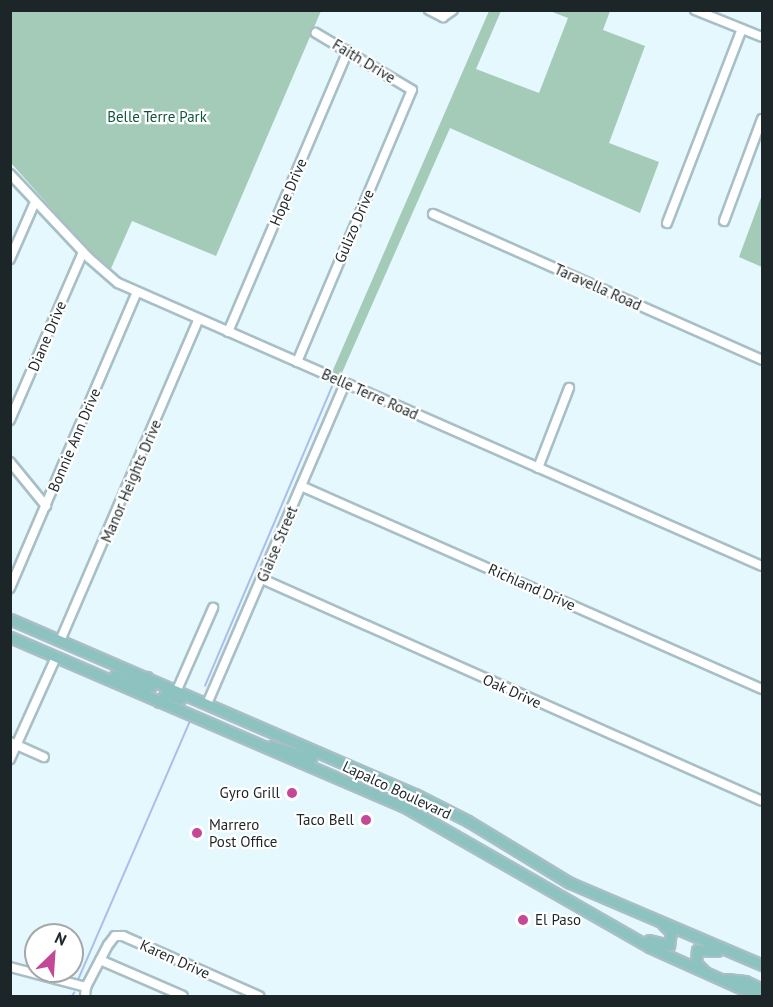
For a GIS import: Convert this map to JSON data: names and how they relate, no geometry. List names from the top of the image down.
{
  "streets": {
    "main road": ["Lapalco Boulevard"],
    "street": [
      "Faith Drive",
      "Hope Drive",
      "Gulizo Drive",
      "Taravella Road",
      "Diane Drive",
      "Belle Terre Road",
      "Bonnie Ann Drive",
      "Manor Heights Drive",
      "Giaise Street",
      "Richland Drive",
      "Oak Drive",
      "Karen Drive"
    ]
  },
  "crossings": [
    ["Faith Drive", "Hope Drive"],
    ["Faith Drive", "Gulizo Drive"],
    ["Hope Drive", "Belle Terre Road"],
    ["Gulizo Drive", "Belle Terre Road"],
    ["Diane Drive", "Belle Terre Road"],
    ["Belle Terre Road", "Bonnie Ann Drive"],
    ["Belle Terre Road", "Manor Heights Drive"],
    ["Belle Terre Road", "Giaise Street"],
    ["Manor Heights Drive", "Lapalco Boulevard"],
    ["Giaise Street", "Richland Drive"],
    ["Giaise Street", "Oak Drive"],
    ["Giaise Street", "Lapalco Boulevard"]
  ],
  "parks": ["Belle Terre Park"],
  "places": [
    "Gyro Grill",
    "Taco Bell",
    "Marrero Post Office",
    "El Paso"
  ],
  "north": "top right"
}
